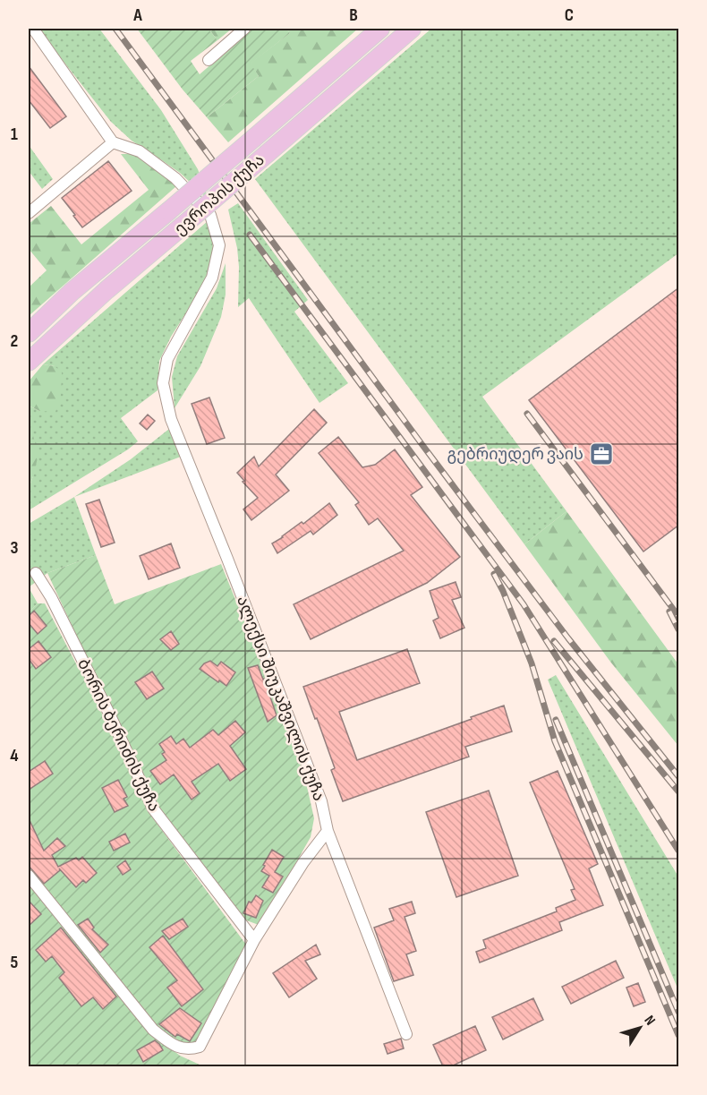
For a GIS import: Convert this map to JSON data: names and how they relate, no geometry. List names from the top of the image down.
{
  "streets": {
    "main road": ["ევროპის ქუჩა"],
    "street": ["ალექსი შიუკაშვილის ქუჩა", "ბორის ბერიძის ქუჩა"]
  },
  "places": {
    "office": ["გებრიუდერ ვაის"]
  },
  "north": "top right",
  "grid": {
    "columns": ["A", "B", "C"],
    "rows": [
      "1",
      "2",
      "3",
      "4",
      "5"
    ]
  }
}
